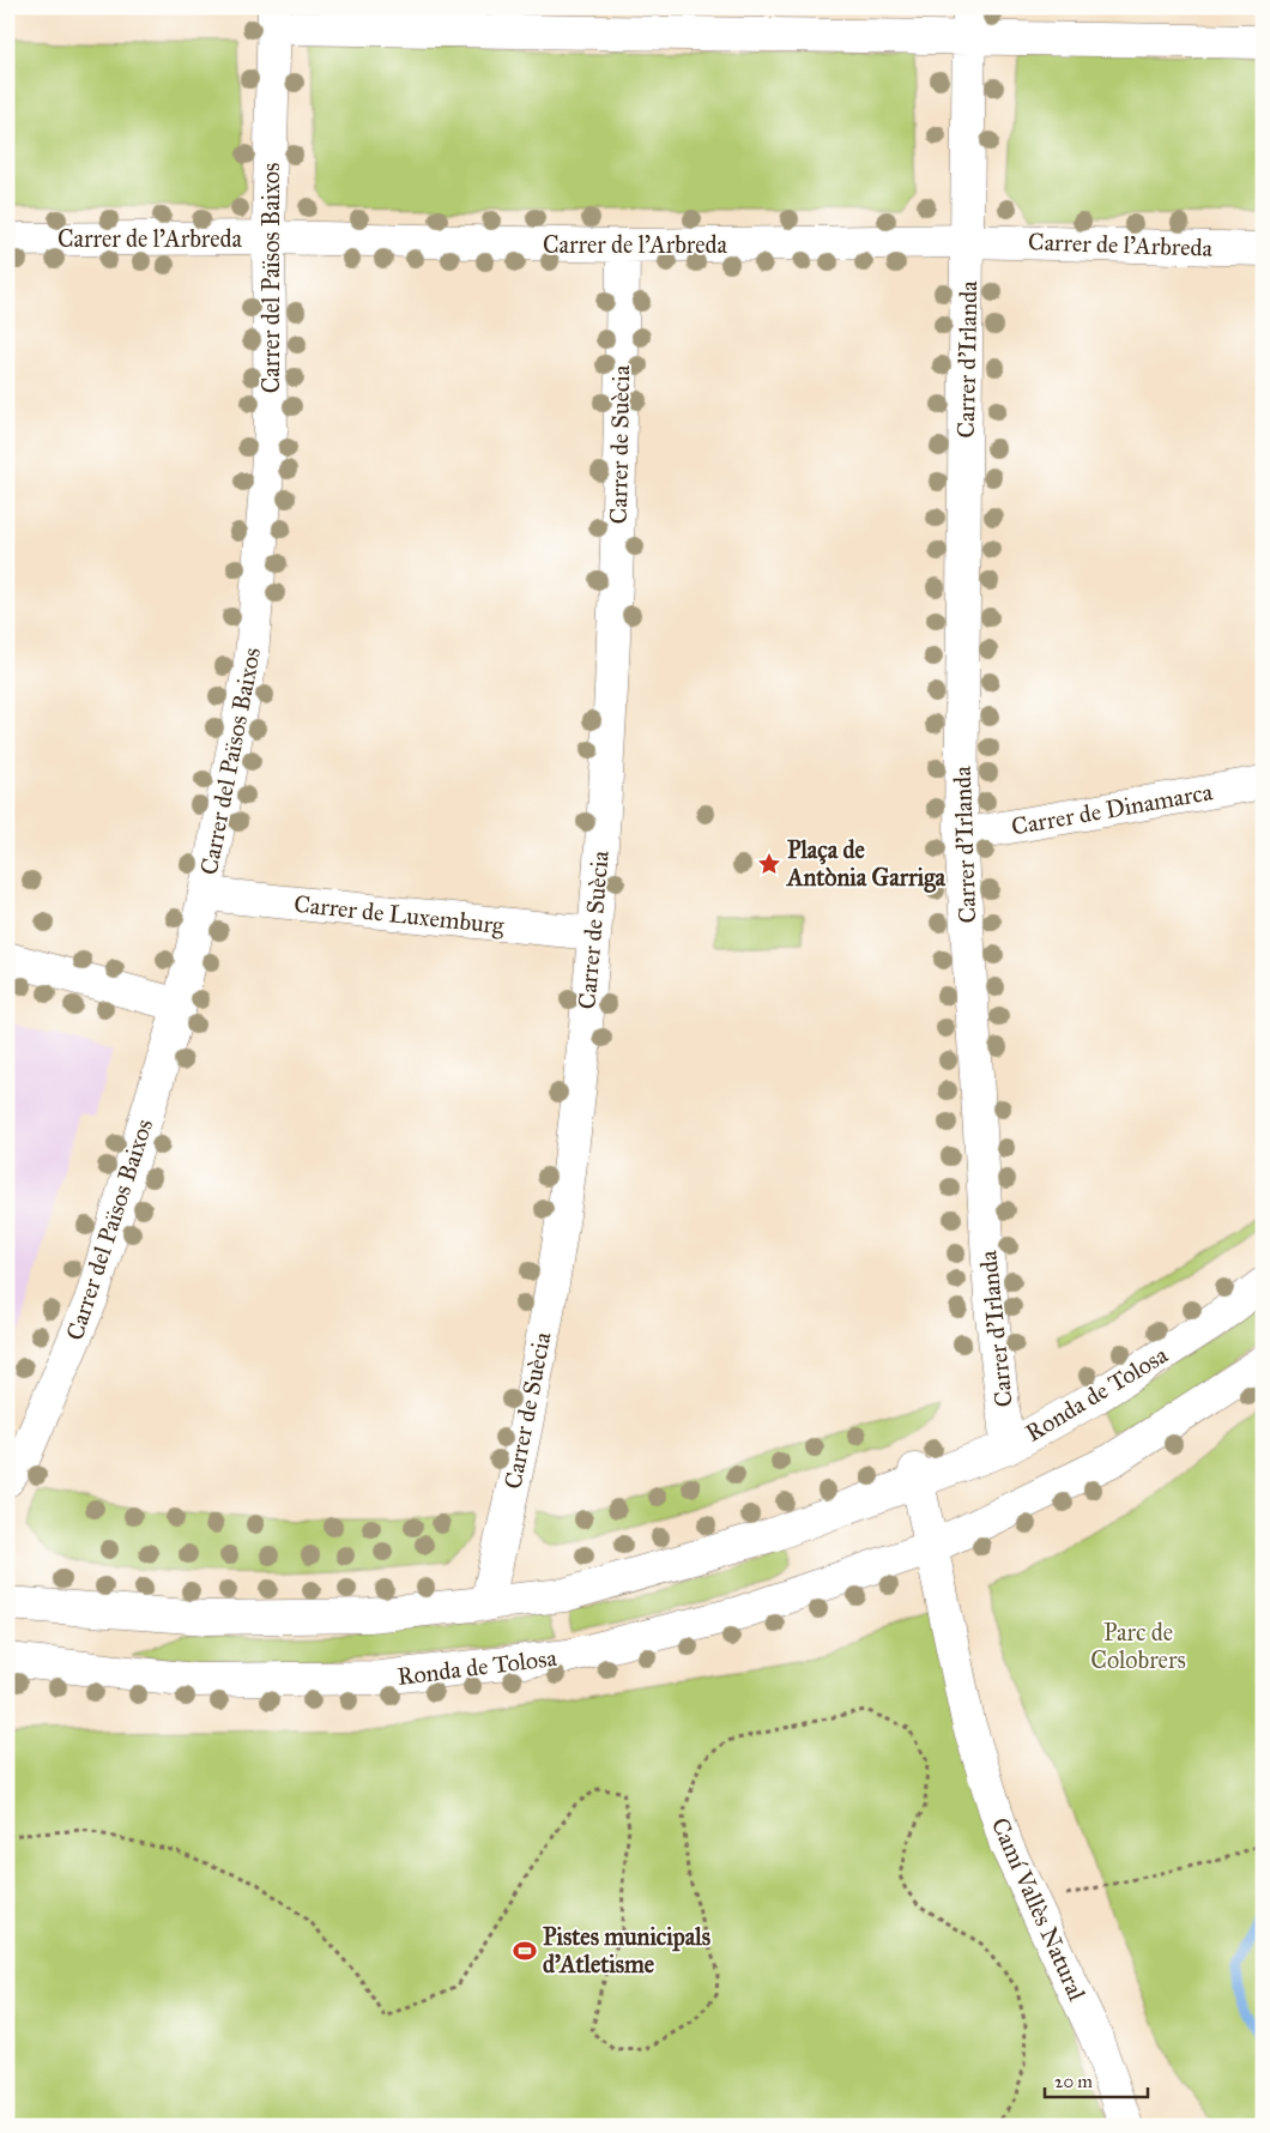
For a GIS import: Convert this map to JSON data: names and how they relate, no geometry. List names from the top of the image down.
{
  "streets": {
    "street": [
      "Carrer de l'Arbreda",
      "Carrer del Països Baixos",
      "Carrer d'Irlanda",
      "Carrer de Suècia",
      "Carrer de Dinamarca",
      "Carrer de Luxemburg",
      "Ronda de Tolosa",
      "Camí Vallès Natural"
    ]
  },
  "crossings": [
    ["Carrer de l'Arbreda", "Carrer del Països Baixos"],
    ["Carrer de l'Arbreda", "Carrer d'Irlanda"],
    ["Carrer de l'Arbreda", "Carrer de Suècia"],
    ["Carrer del Països Baixos", "Carrer de Luxemburg"],
    ["Carrer d'Irlanda", "Carrer de Dinamarca"],
    ["Carrer d'Irlanda", "Ronda de Tolosa"],
    ["Carrer de Suècia", "Carrer de Luxemburg"],
    ["Carrer de Suècia", "Ronda de Tolosa"],
    ["Ronda de Tolosa", "Camí Vallès Natural"]
  ],
  "parks": ["Parc de Colobrers"],
  "places": {
    "place": ["Plaça de Antònia Garriga"],
    "sports": ["Pistes municipals d'Atletisme"]
  },
  "scale_bar": "20 m"
}
